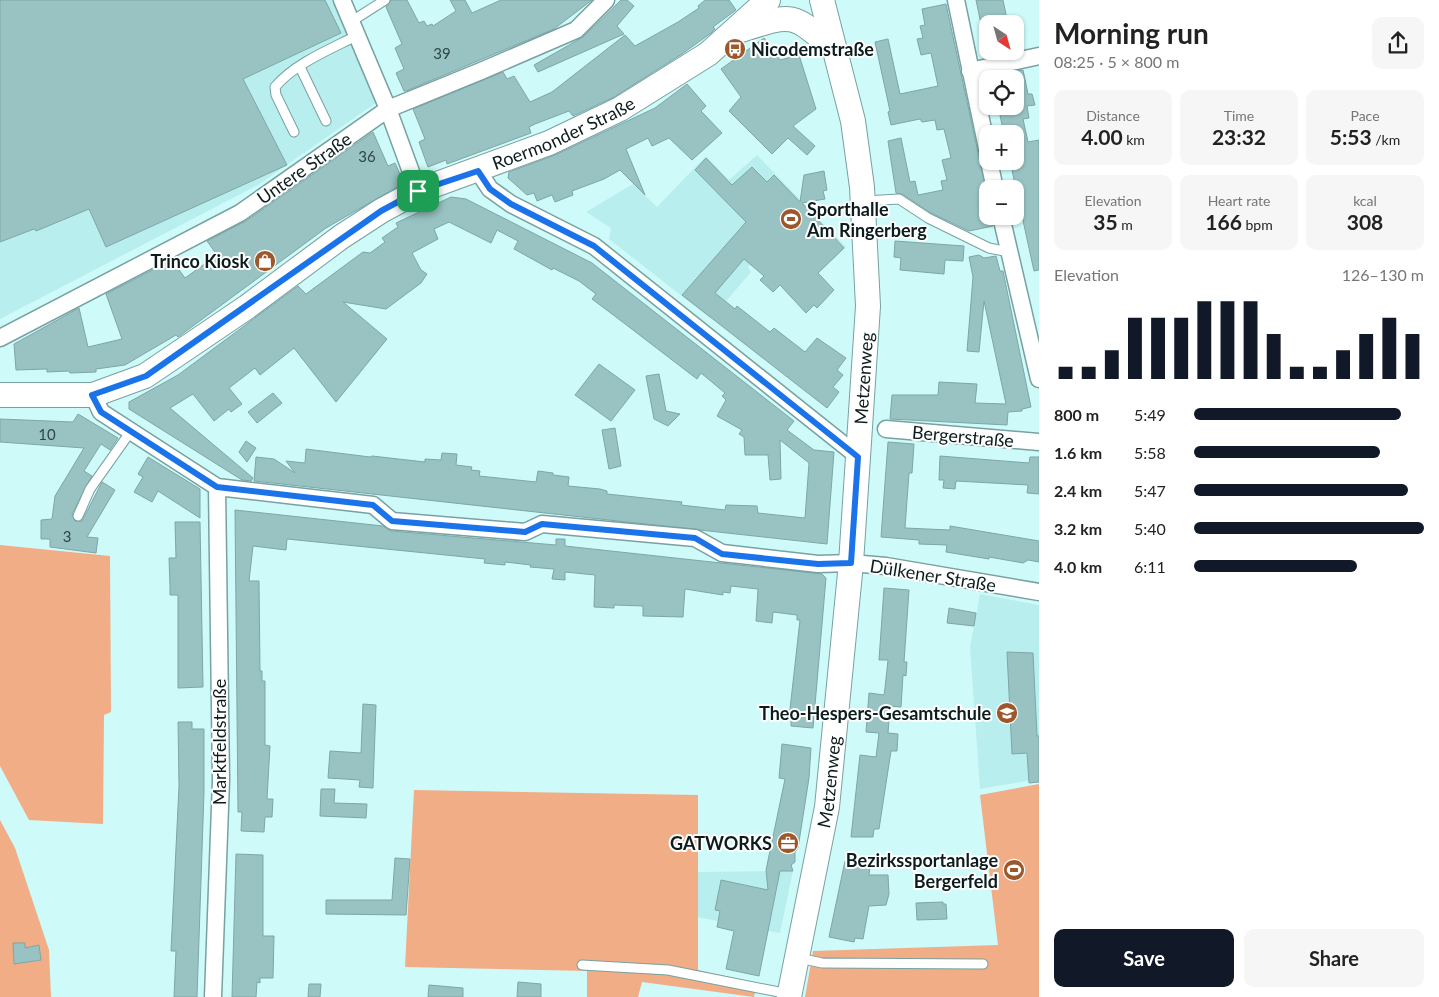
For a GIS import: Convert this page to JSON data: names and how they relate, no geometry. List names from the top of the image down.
{
  "streets": {
    "main road": ["Roermonder Straße", "Metzenweg"],
    "street": [
      "Untere Straße",
      "Bergerstraße",
      "Dülkener Straße",
      "Marktfeldstraße"
    ]
  },
  "crossings": [
    ["Roermonder Straße", "Dülkener Straße"],
    ["Metzenweg", "Dülkener Straße"],
    ["Dülkener Straße", "Marktfeldstraße"]
  ],
  "places": {
    "bus stop": ["Nicodemstraße"],
    "sports": ["Sporthalle Am Ringerberg", "Bezirkssportanlage Bergerfeld"],
    "shop": ["Trinco Kiosk"],
    "school or university": ["Theo-Hespers-Gesamtschule"],
    "office": ["GATWORKS"]
  },
  "house_numbers": [
    "39",
    "36",
    "10",
    "3"
  ],
  "north": "bottom right",
  "page": {
    "heading": ["Morning run", "08:25 · 5 × 800 m"],
    "map_buttons": ["+", "−"],
    "stats": [
      ["Distance", "4.00 km"],
      ["Time", "23:32"],
      ["Pace", "5:53 /km"],
      ["Elevation", "35 m"],
      ["Heart rate", "166 bpm"],
      ["kcal", "308"]
    ],
    "chart": ["Elevation", "126–130 m"],
    "list": [
      {
        "name": "800 m",
        "note": "5:49"
      },
      {
        "name": "1.6 km",
        "note": "5:58"
      },
      {
        "name": "2.4 km",
        "note": "5:47"
      },
      {
        "name": "3.2 km",
        "note": "5:40"
      },
      {
        "name": "4.0 km",
        "note": "6:11"
      }
    ],
    "buttons": ["Save", "Share"]
  }
}
